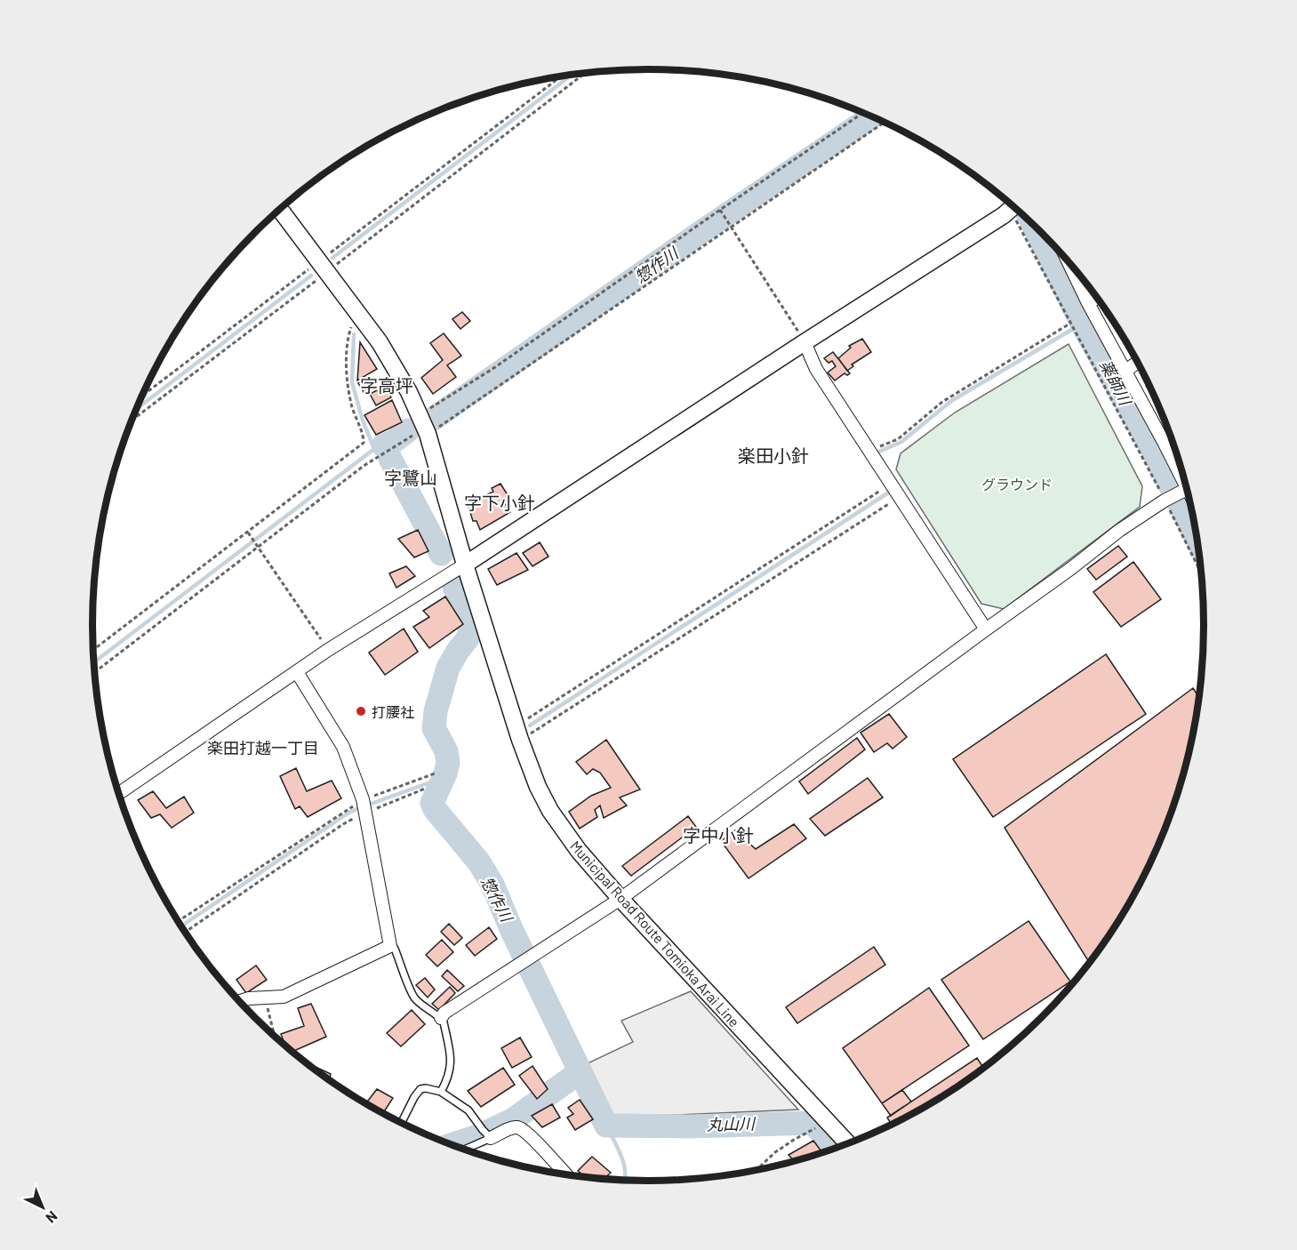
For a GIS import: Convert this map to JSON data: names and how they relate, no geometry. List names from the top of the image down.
{
  "streets": {
    "street": ["Municipal Road Route Tomioka Arai Line"]
  },
  "districts": [
    "字高坪",
    "楽田小針",
    "字鷺山",
    "字下小針",
    "楽田打越一丁目",
    "字中小針"
  ],
  "water": ["惣作川", "薬師川", "丸山川"],
  "parks": ["グラウンド"],
  "places": ["打腰社"],
  "north": "bottom right"
}
